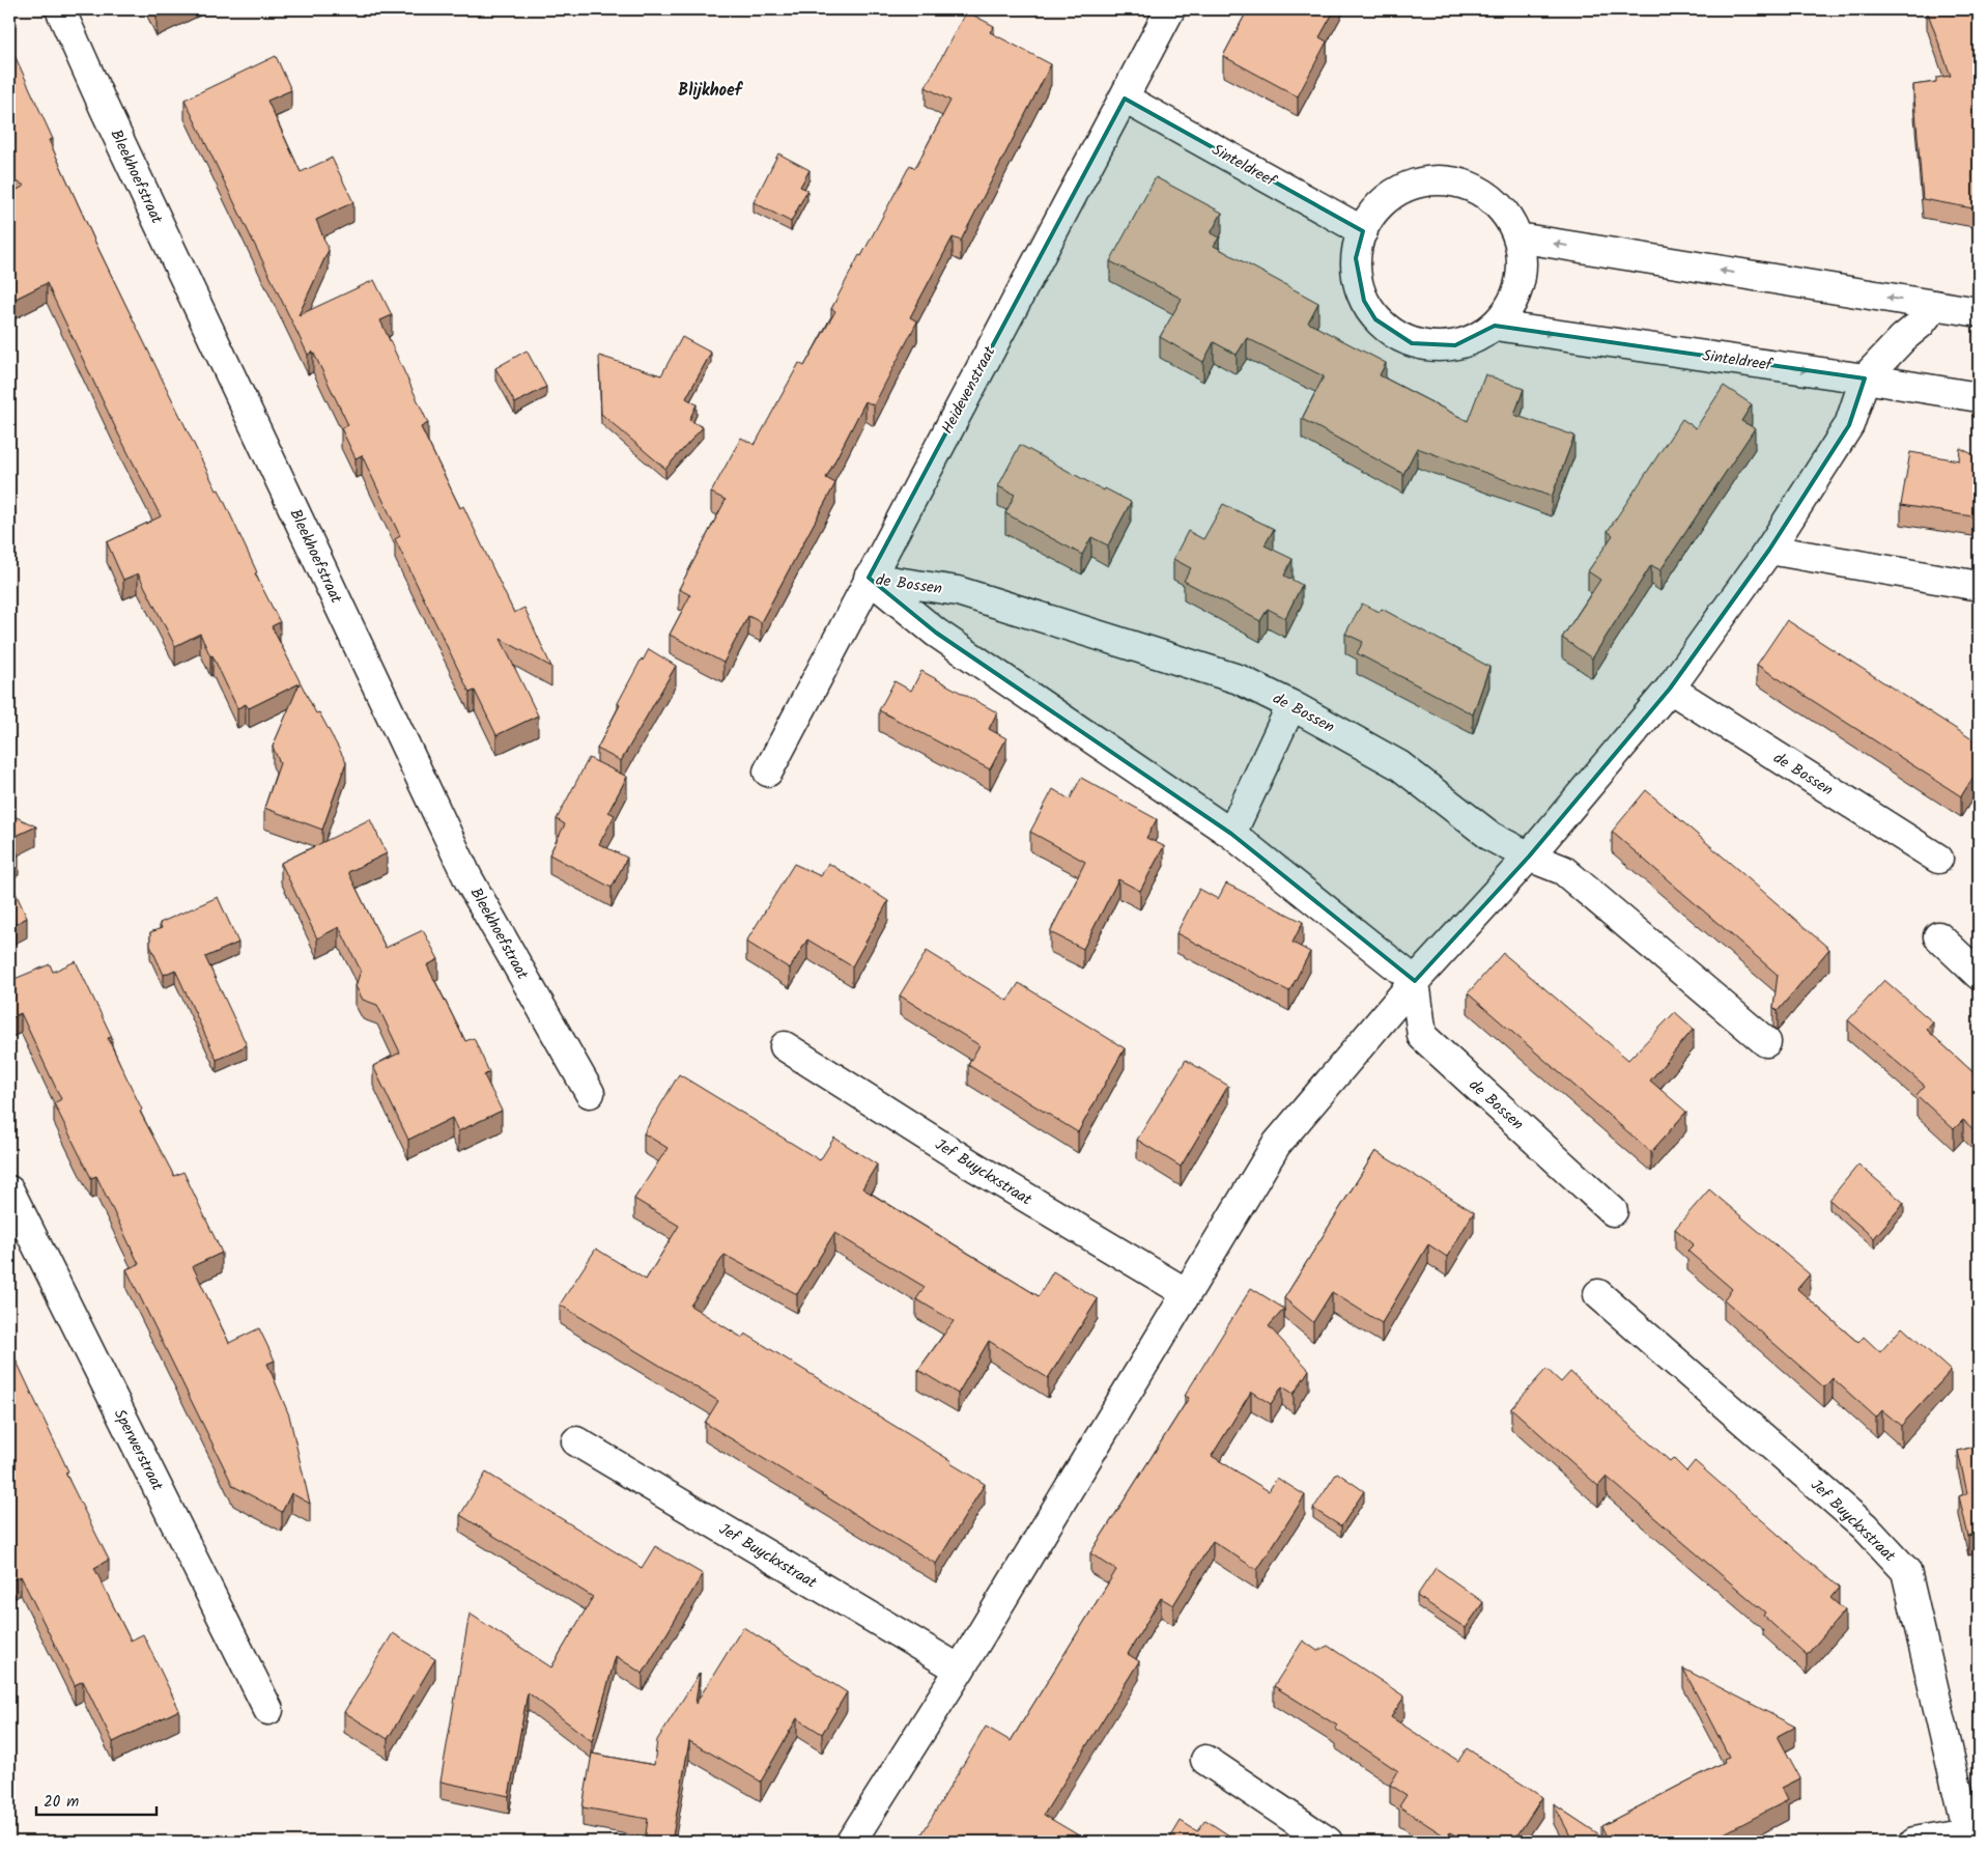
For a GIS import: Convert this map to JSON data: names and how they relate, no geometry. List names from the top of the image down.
{
  "streets": {
    "street": [
      "Sinteldreef",
      "Bleekhoefstraat",
      "Heidevenstraat",
      "de Bossen",
      "Jef Buyckxstraat",
      "Sperwerstraat"
    ]
  },
  "crossings": [
    ["Sinteldreef", "Heidevenstraat"],
    ["Heidevenstraat", "de Bossen"]
  ],
  "districts": ["Blijkhoef"],
  "scale_bar": "20 m"
}
